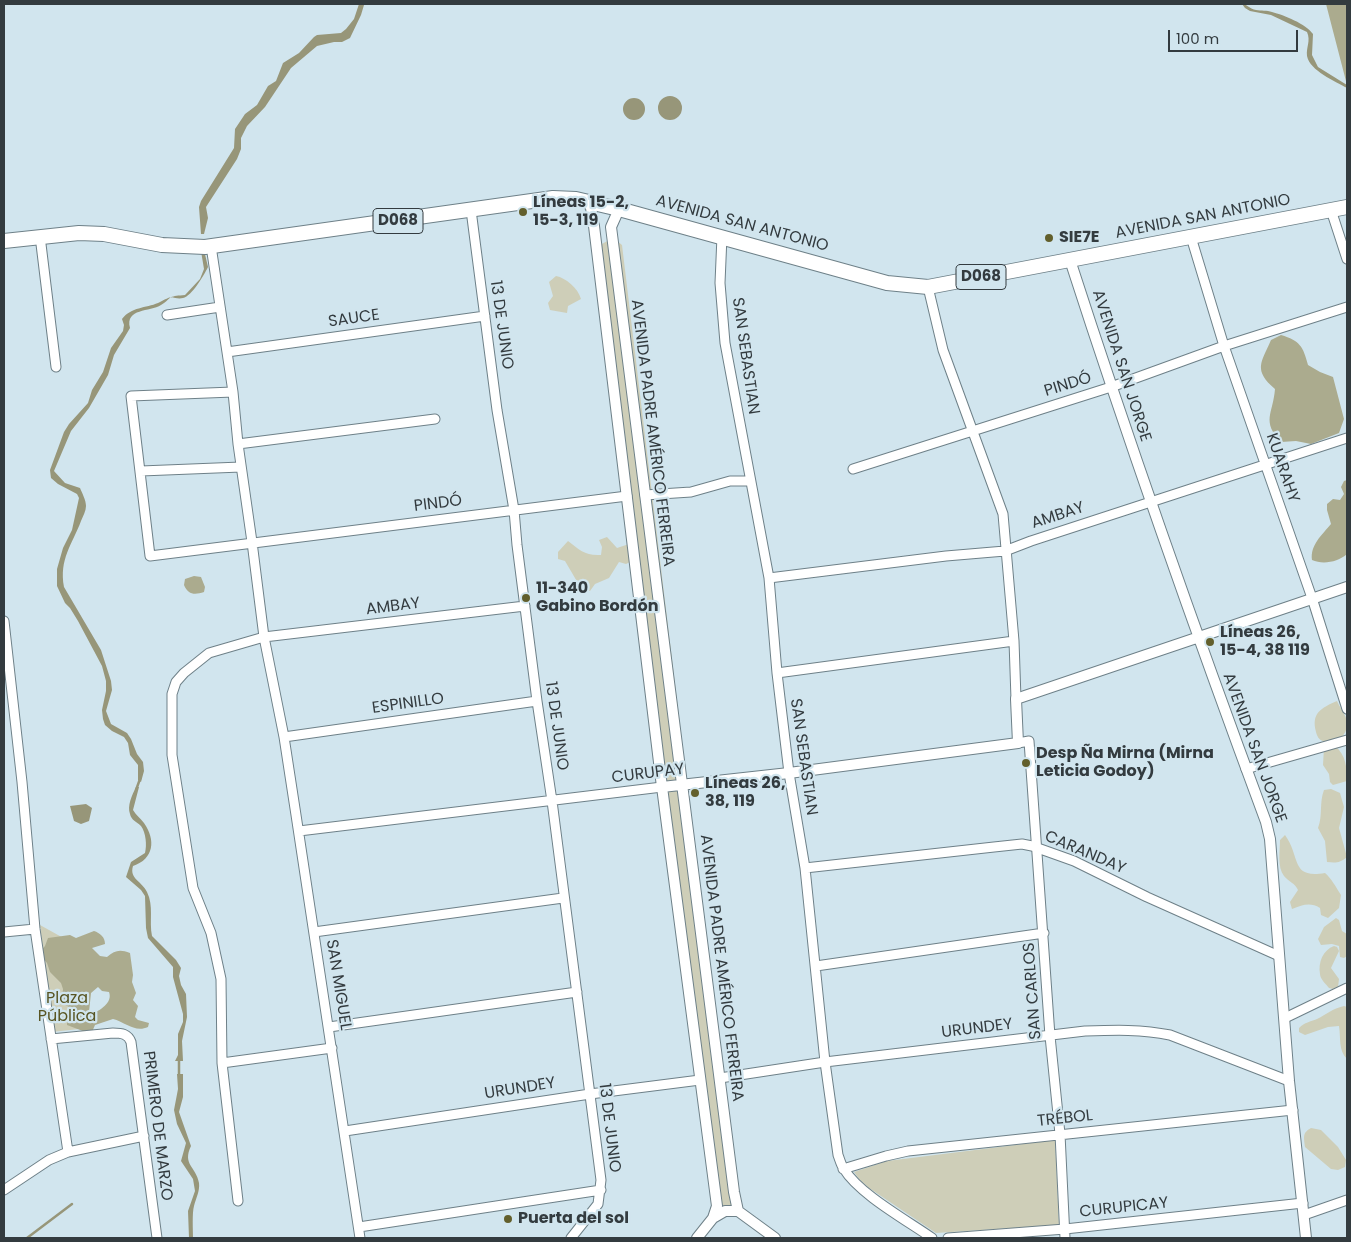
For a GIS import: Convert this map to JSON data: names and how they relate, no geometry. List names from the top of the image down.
{
  "streets": {
    "main road": ["AVENIDA SAN ANTONIO", "D068"],
    "street": [
      "SAUCE",
      "13 DE JUNIO",
      "SAN SEBASTIAN",
      "AVENIDA SAN JORGE",
      "PINDÓ",
      "AVENIDA PADRE AMÉRICO FERREIRA",
      "KUARAHY",
      "AMBAY",
      "ESPINILLO",
      "CURUPAY",
      "CARANDAY",
      "SAN MIGUEL",
      "SAN CARLOS",
      "URUNDEY",
      "TRÉBOL",
      "PRIMERO DE MARZO",
      "CURUPICAY"
    ]
  },
  "crossings": [
    ["AVENIDA SAN ANTONIO", "13 DE JUNIO"],
    ["AVENIDA SAN ANTONIO", "SAN SEBASTIAN"],
    ["AVENIDA SAN ANTONIO", "AVENIDA SAN JORGE"],
    ["AVENIDA SAN ANTONIO", "AVENIDA PADRE AMÉRICO FERREIRA"],
    ["AVENIDA SAN ANTONIO", "KUARAHY"],
    ["AVENIDA SAN ANTONIO", "SAN MIGUEL"],
    ["SAUCE", "13 DE JUNIO"],
    ["SAUCE", "SAN MIGUEL"],
    ["13 DE JUNIO", "PINDÓ"],
    ["13 DE JUNIO", "AMBAY"],
    ["13 DE JUNIO", "ESPINILLO"],
    ["13 DE JUNIO", "CURUPAY"],
    ["13 DE JUNIO", "URUNDEY"],
    ["SAN SEBASTIAN", "AMBAY"],
    ["SAN SEBASTIAN", "CURUPAY"],
    ["SAN SEBASTIAN", "CARANDAY"],
    ["SAN SEBASTIAN", "URUNDEY"],
    ["SAN SEBASTIAN", "TRÉBOL"],
    ["AVENIDA SAN JORGE", "PINDÓ"],
    ["AVENIDA SAN JORGE", "AMBAY"],
    ["AVENIDA SAN JORGE", "CARANDAY"],
    ["AVENIDA SAN JORGE", "URUNDEY"],
    ["AVENIDA SAN JORGE", "TRÉBOL"],
    ["AVENIDA SAN JORGE", "CURUPICAY"],
    ["PINDÓ", "AVENIDA PADRE AMÉRICO FERREIRA"],
    ["PINDÓ", "KUARAHY"],
    ["PINDÓ", "SAN MIGUEL"],
    ["AVENIDA PADRE AMÉRICO FERREIRA", "CURUPAY"],
    ["AVENIDA PADRE AMÉRICO FERREIRA", "URUNDEY"],
    ["KUARAHY", "AMBAY"],
    ["AMBAY", "SAN MIGUEL"],
    ["ESPINILLO", "SAN MIGUEL"],
    ["CURUPAY", "SAN MIGUEL"],
    ["CURUPAY", "SAN CARLOS"],
    ["CARANDAY", "SAN CARLOS"],
    ["SAN MIGUEL", "URUNDEY"],
    ["SAN CARLOS", "URUNDEY"],
    ["SAN CARLOS", "TRÉBOL"],
    ["SAN CARLOS", "CURUPICAY"]
  ],
  "parks": ["Plaza Pública"],
  "places": [
    "Líneas 15-2, 15-3, 119",
    "SIE7E",
    "11-340 Gabino Bordón",
    "Líneas 26, 15-4, 38 119",
    "Desp Ña Mirna (Mirna Leticia Godoy)",
    "Líneas 26, 38, 119",
    "Puerta del sol"
  ],
  "scale_bar": "100 m"
}
